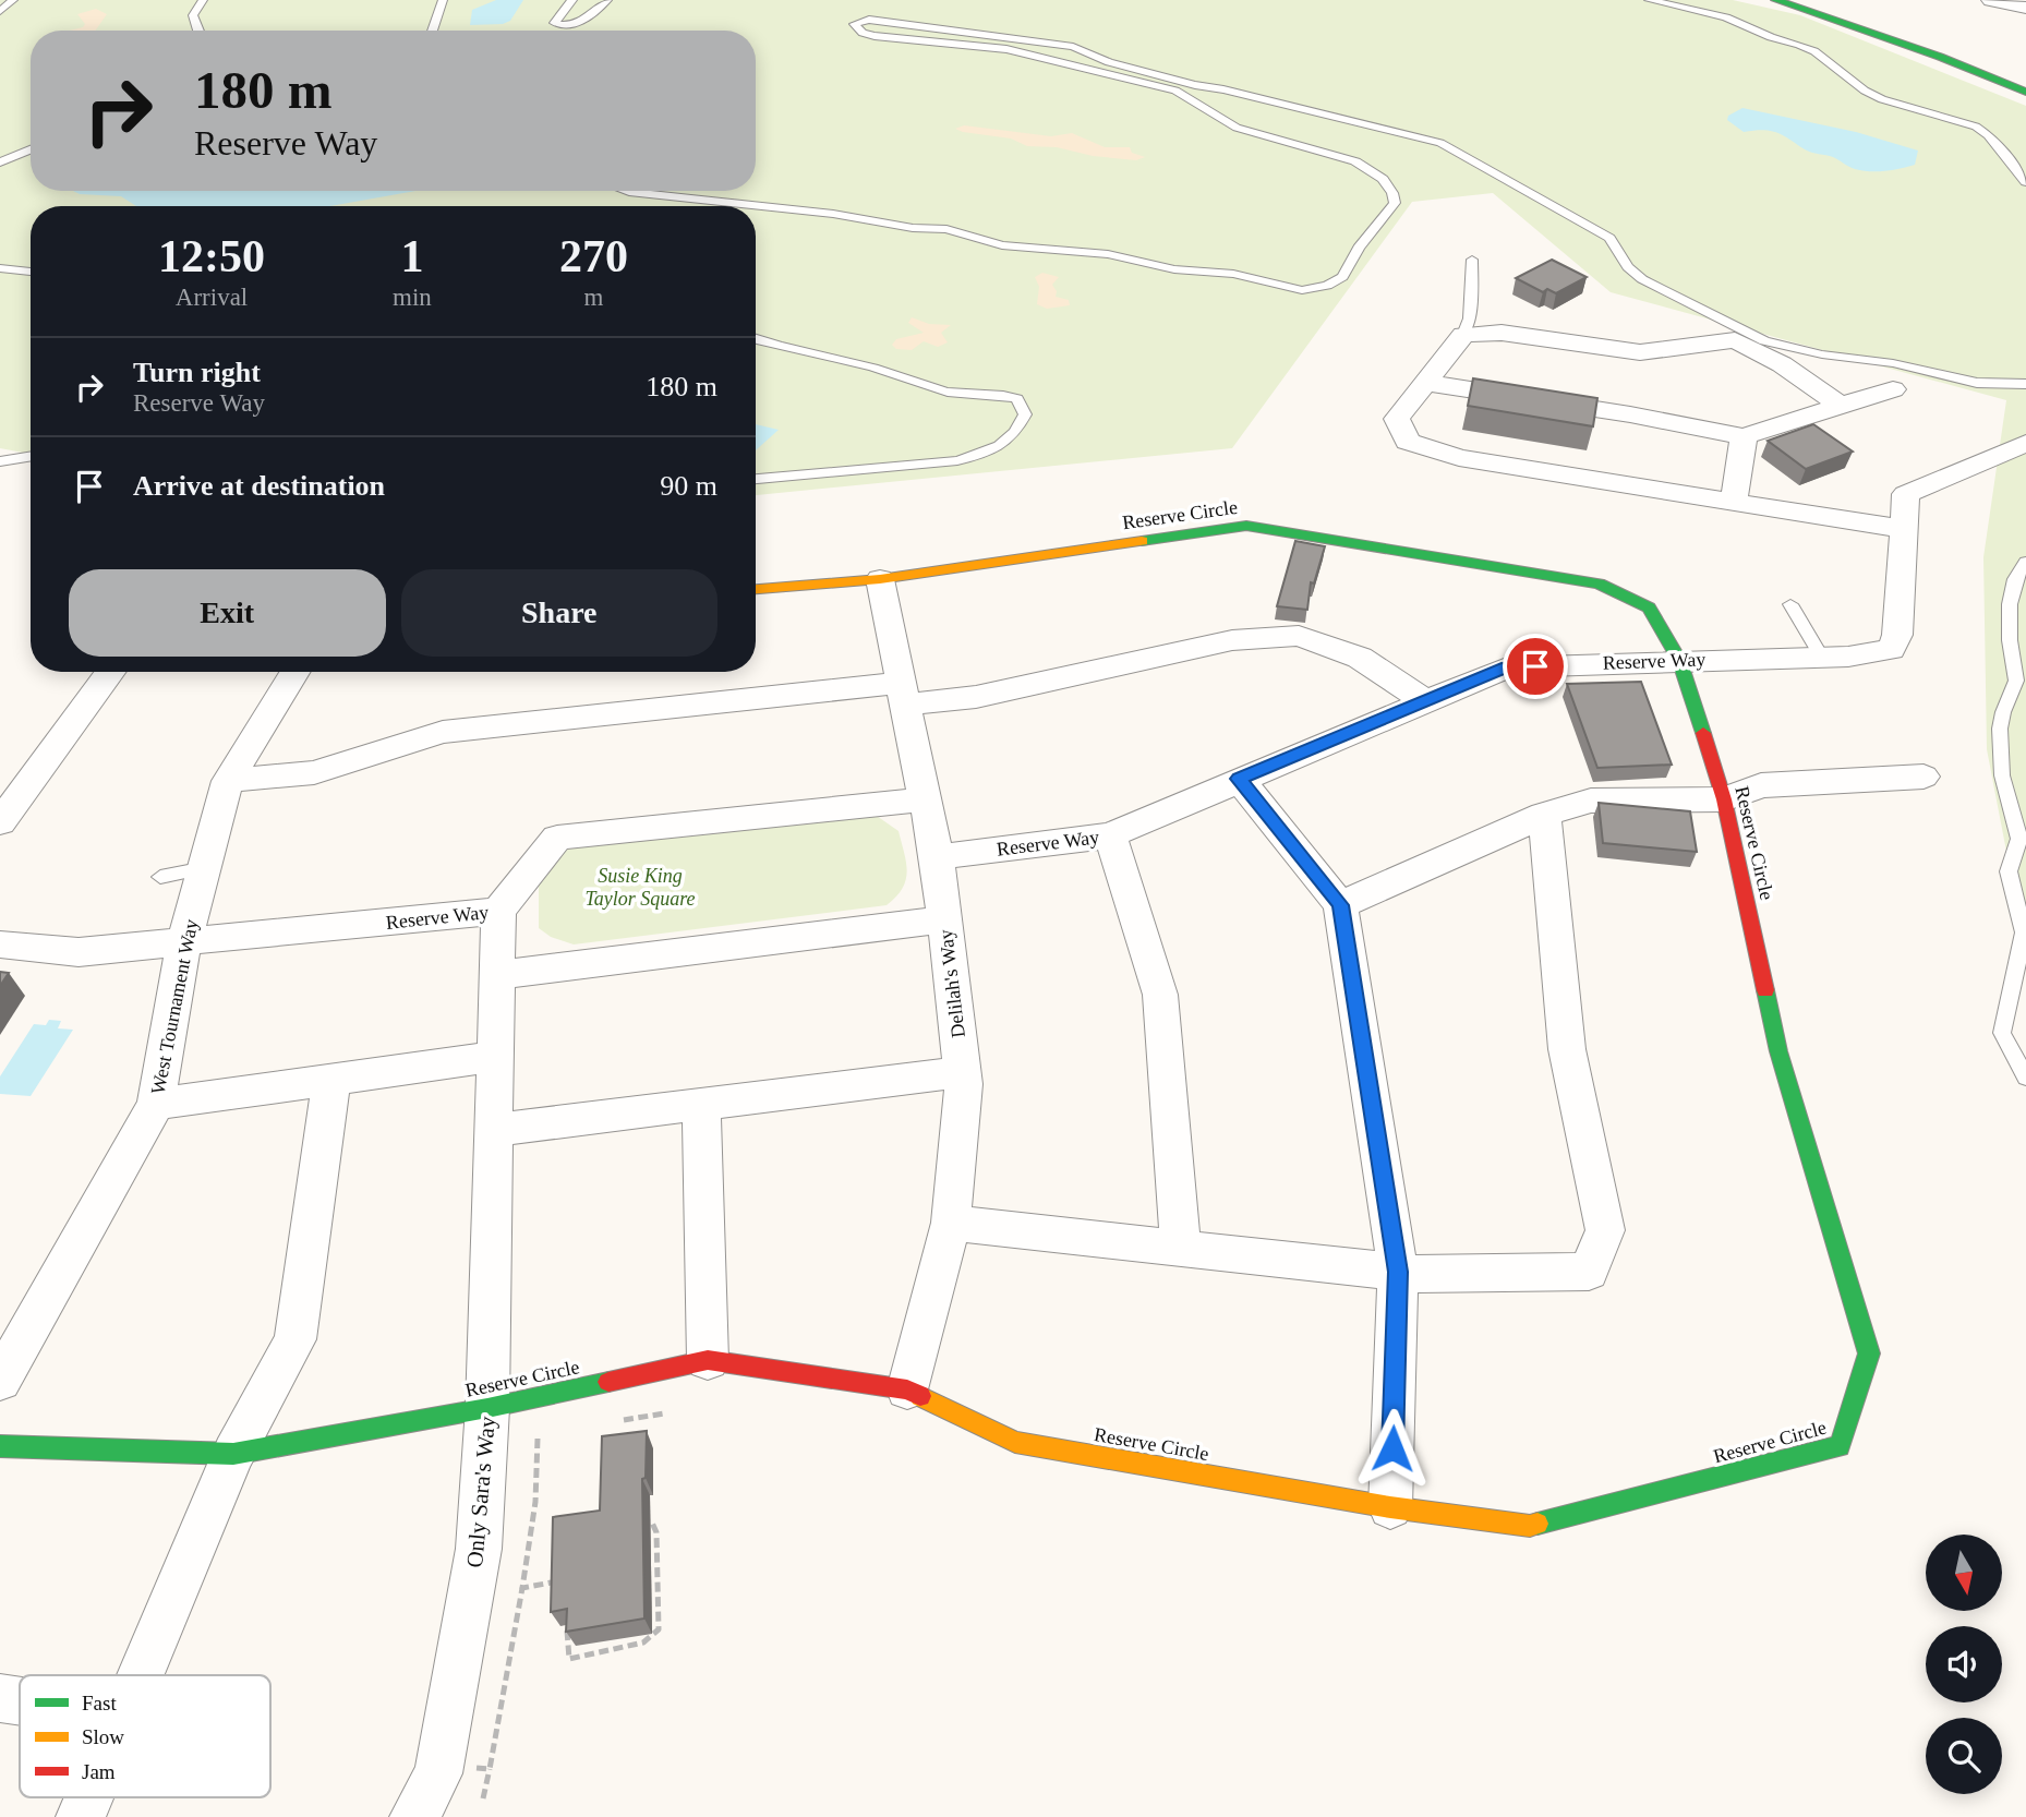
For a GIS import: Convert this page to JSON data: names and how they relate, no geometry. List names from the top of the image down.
{
  "streets": {
    "street": [
      "Reserve Circle",
      "Reserve Way",
      "Delilah's Way",
      "West Tournament Way",
      "Only Sara's Way"
    ]
  },
  "crossings": [
    ["Reserve Circle", "Reserve Way"],
    ["Reserve Circle", "Delilah's Way"],
    ["Reserve Circle", "Only Sara's Way"],
    ["Reserve Way", "Delilah's Way"],
    ["Reserve Way", "West Tournament Way"],
    ["Reserve Way", "Only Sara's Way"]
  ],
  "parks": ["Susie King Taylor Square"],
  "legend": ["Fast", "Slow", "Jam"],
  "north": "bottom",
  "page": {
    "turn": ["180 m", "Reserve Way"],
    "eta": [
      "12:50",
      "Arrival",
      "1",
      "min",
      "270",
      "m"
    ],
    "list": [
      {
        "name": "Turn right",
        "note": "Reserve Way",
        "value": "180 m"
      },
      {
        "name": "Arrive at destination",
        "value": "90 m"
      }
    ],
    "buttons": ["Exit", "Share"]
  }
}
